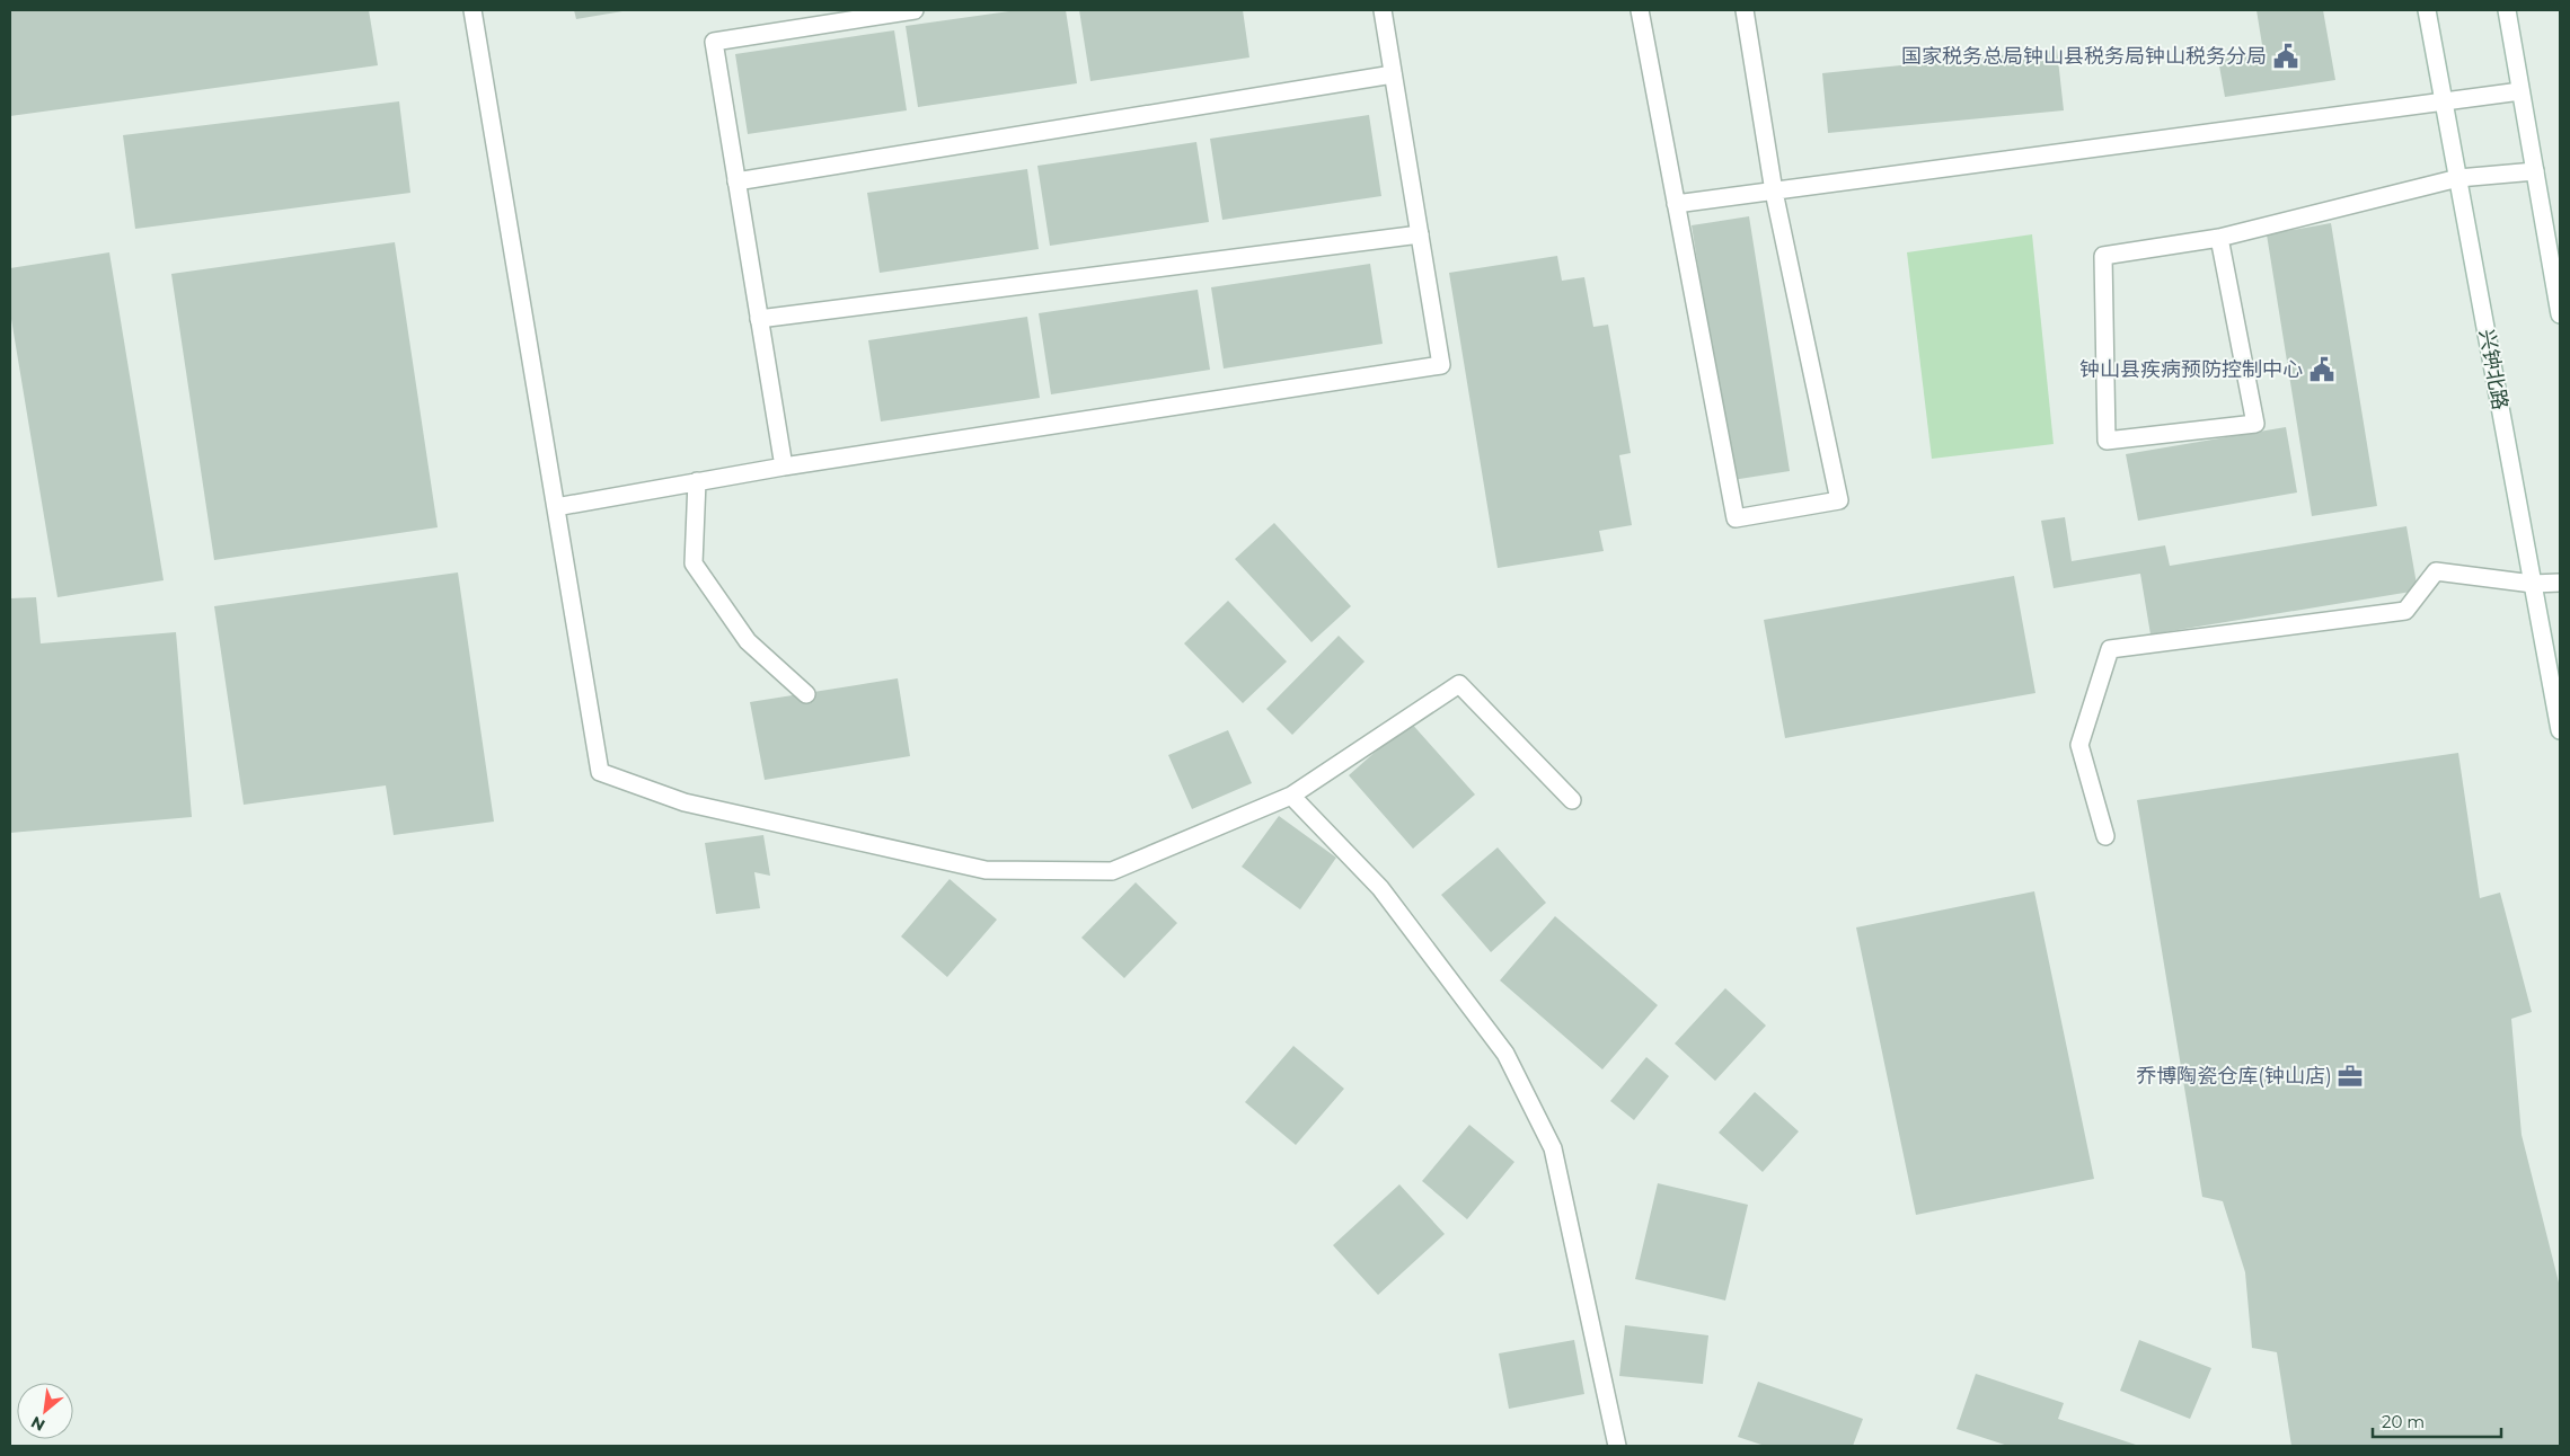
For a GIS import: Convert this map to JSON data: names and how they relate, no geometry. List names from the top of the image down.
{
  "streets": {
    "street": ["兴钟北路"]
  },
  "places": {
    "public building": ["国家税务总局钟山县税务局钟山税务分局", "钟山县疾病预防控制中心"],
    "office": ["乔博陶瓷仓库(钟山店)"]
  },
  "scale_bar": "20 m",
  "north": "bottom left"
}
